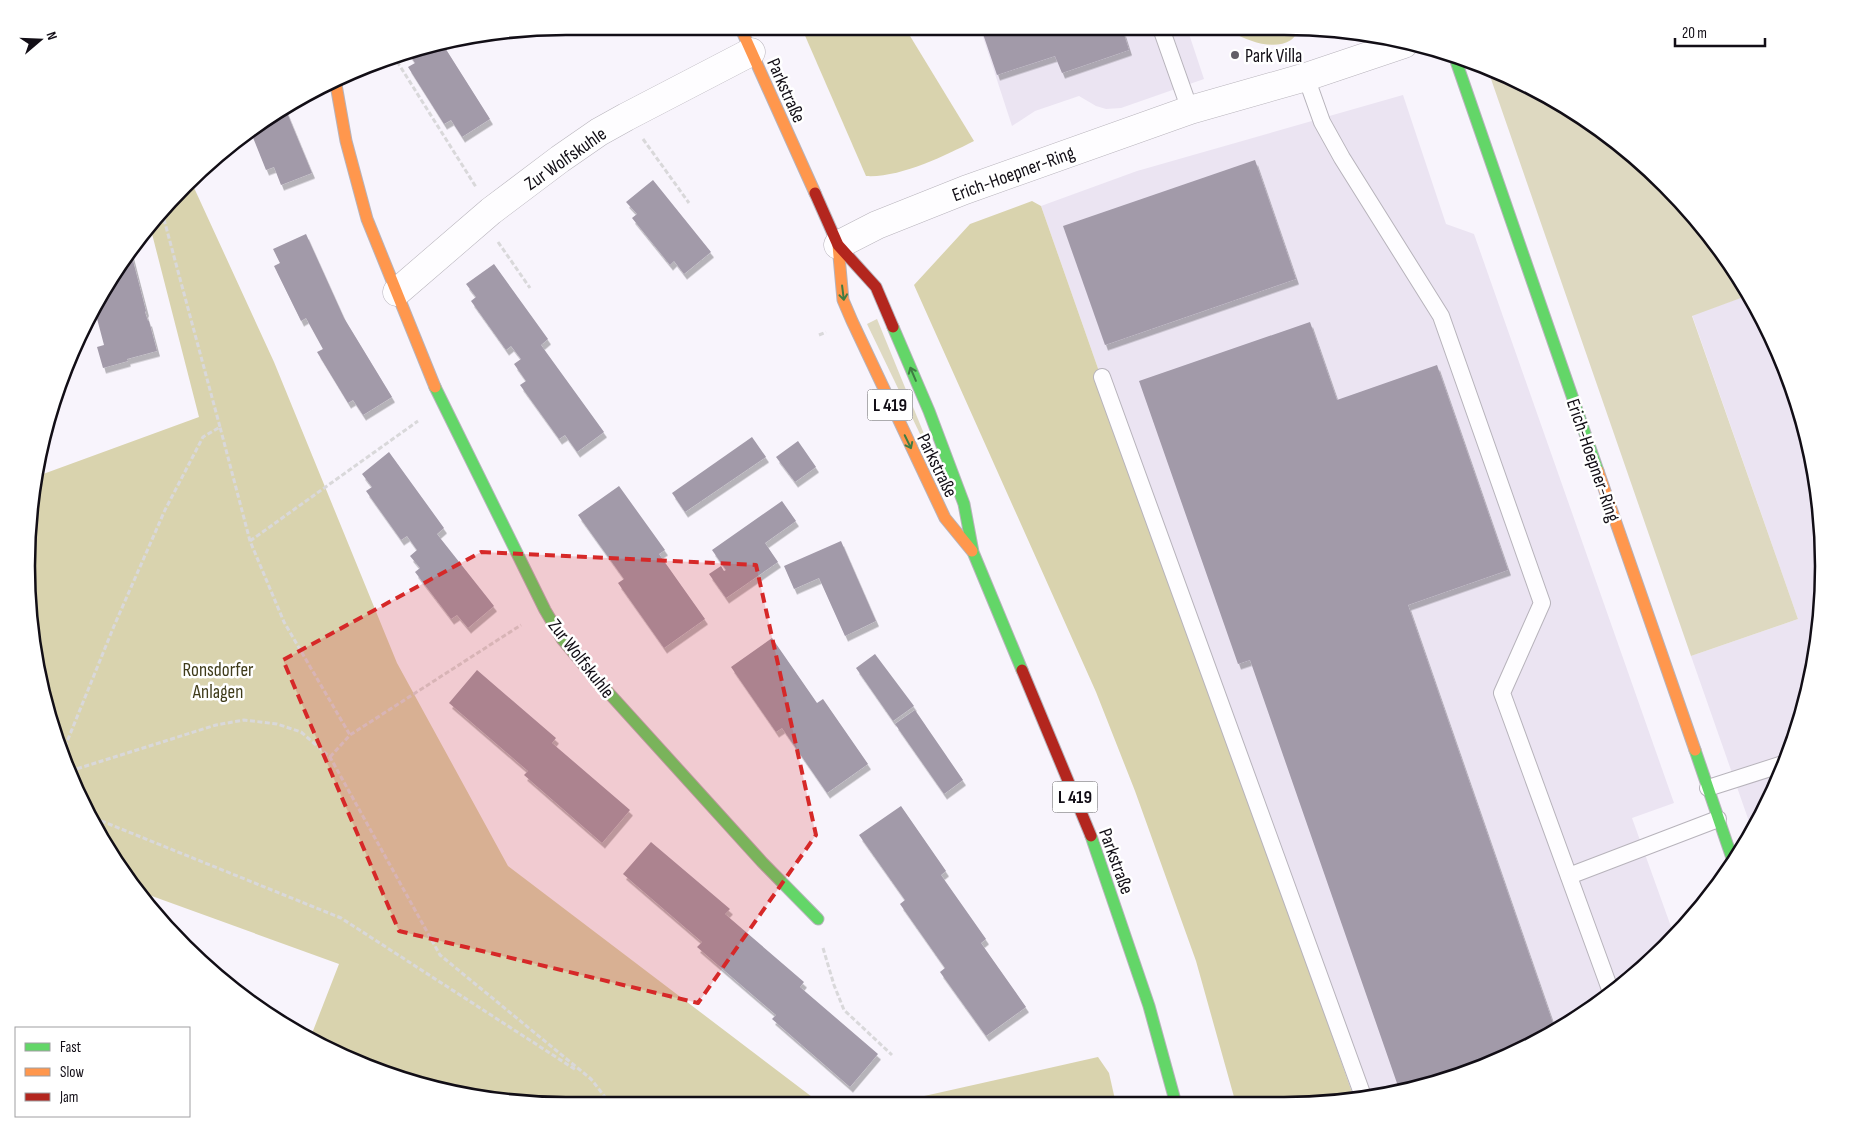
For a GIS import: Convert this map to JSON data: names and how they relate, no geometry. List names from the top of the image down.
{
  "streets": {
    "street": [
      "Parkstraße",
      "Zur Wolfskuhle",
      "Erich-Hoepner-Ring",
      "L 419"
    ]
  },
  "crossings": [
    ["Parkstraße", "Zur Wolfskuhle"],
    ["Parkstraße", "Erich-Hoepner-Ring"]
  ],
  "parks": ["Ronsdorfer Anlagen"],
  "places": ["Park Villa"],
  "legend": ["Fast", "Slow", "Jam"],
  "scale_bar": "20 m",
  "north": "right"
}
